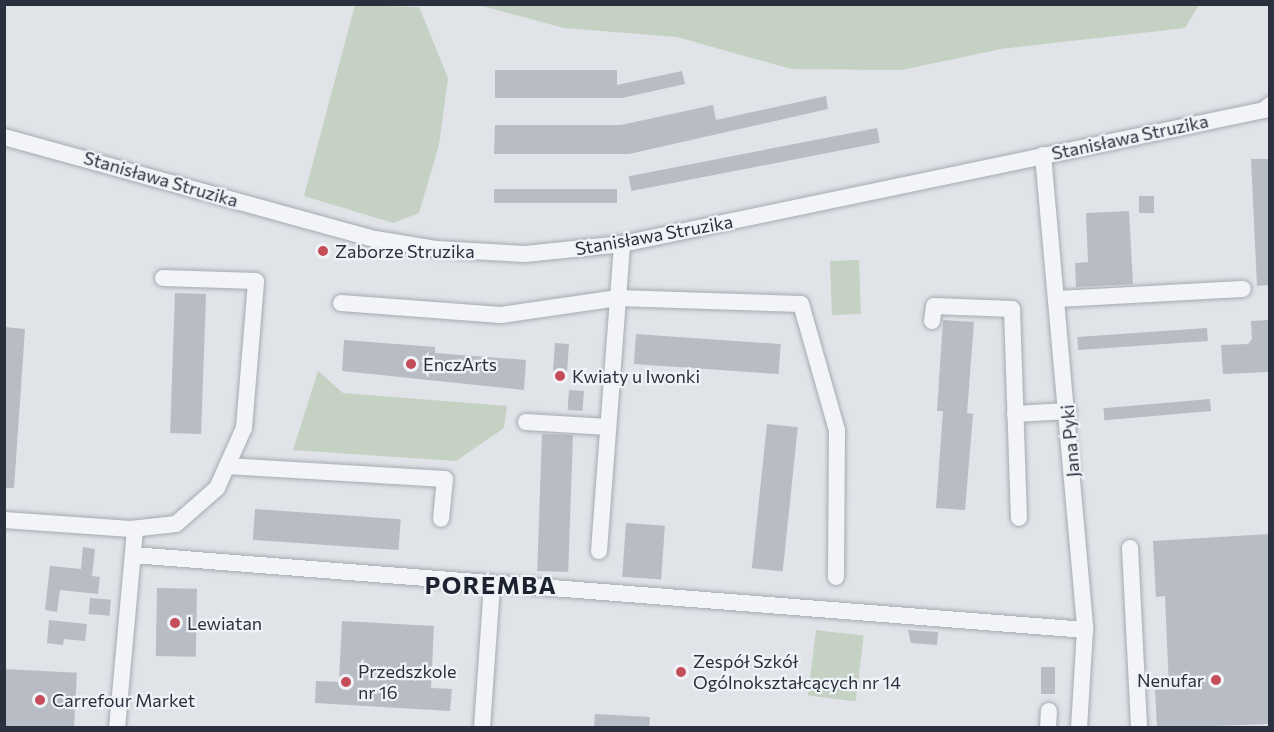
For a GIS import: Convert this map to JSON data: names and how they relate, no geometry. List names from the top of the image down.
{
  "streets": {
    "street": ["Stanisława Struzika", "Jana Pyki"]
  },
  "crossings": [
    ["Stanisława Struzika", "Jana Pyki"]
  ],
  "districts": ["POREMBA"],
  "places": [
    "Zaborze Struzika",
    "EnczArts",
    "Kwiaty u Iwonki",
    "Lewiatan",
    "Zespół Szkół Ogólnokształcących nr 14",
    "Nenufar",
    "Przedszkole nr 16",
    "Carrefour Market"
  ]
}
